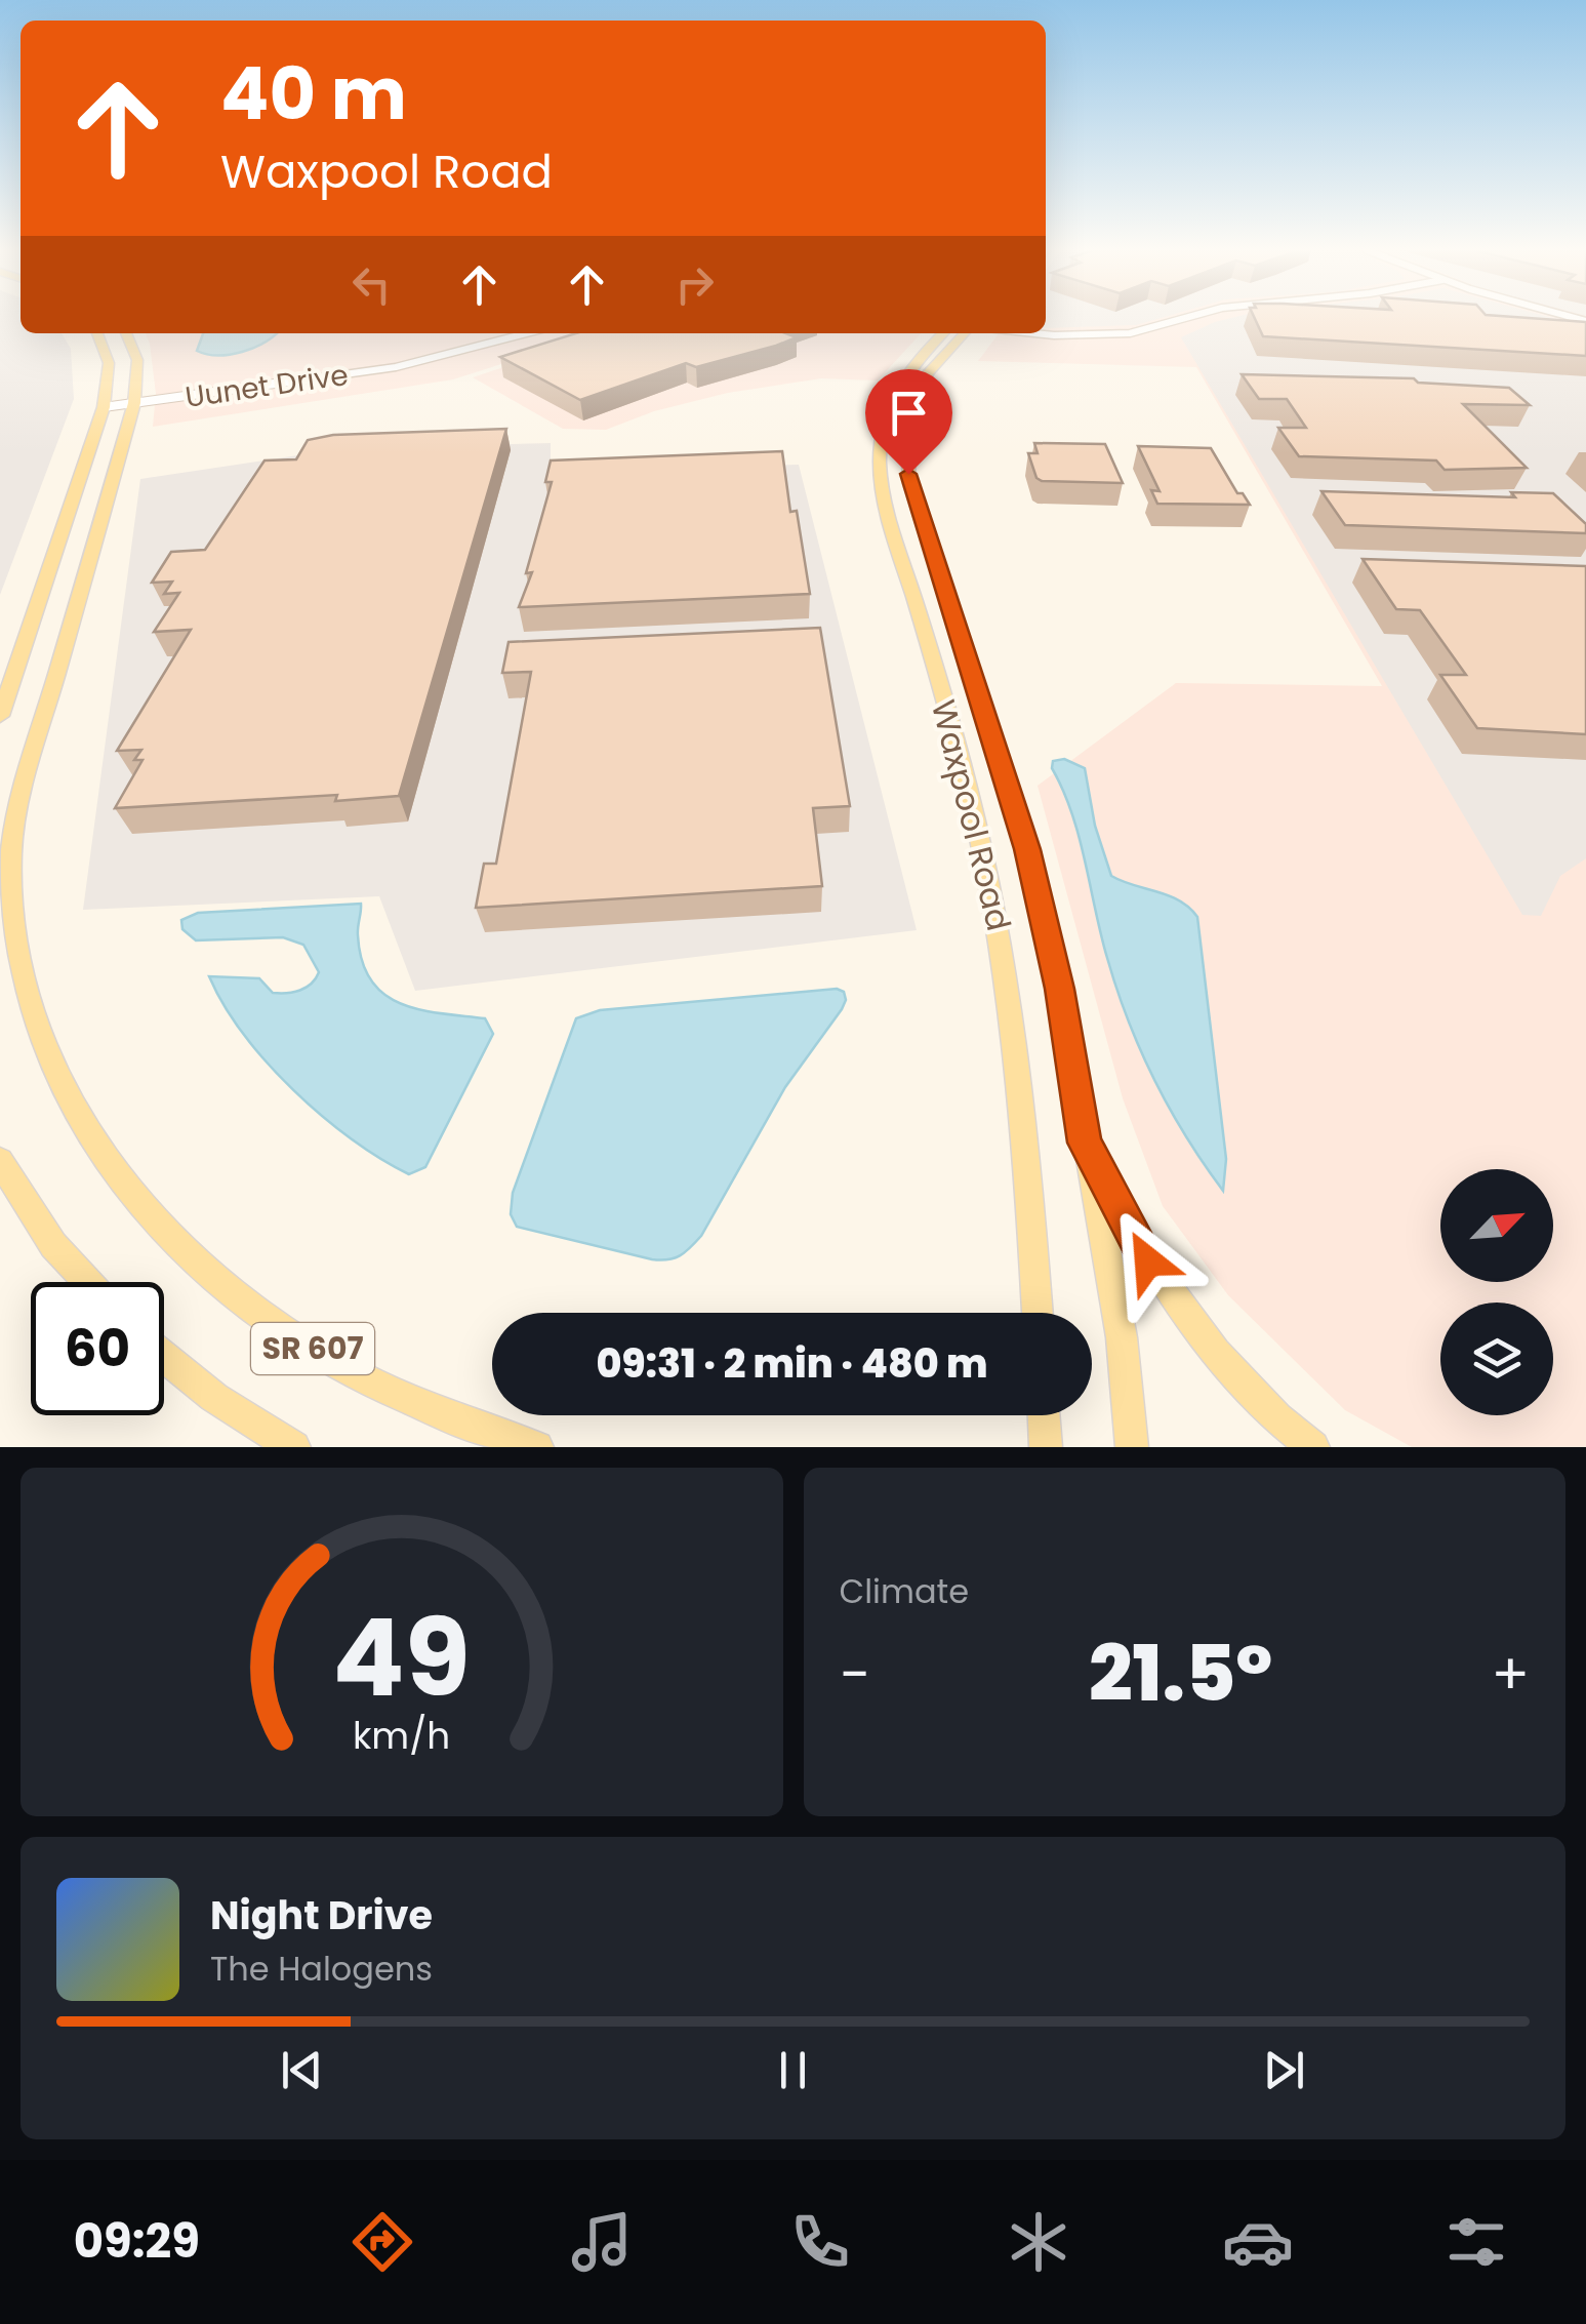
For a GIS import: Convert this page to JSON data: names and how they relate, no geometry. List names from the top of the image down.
{
  "streets": {
    "main road": ["Waxpool Road", "SR 607"],
    "street": ["Uunet Drive"]
  },
  "crossings": [
    ["Uunet Drive", "SR 607"]
  ],
  "north": "top right",
  "page": {
    "turn": ["40 m", "Waxpool Road"],
    "limit": "60",
    "trip": "09:31 · 2 min · 480 m",
    "tile": "Climate",
    "heat": ["−", "21.5°", "+"],
    "song": ["Night Drive", "The Halogens"],
    "tabs": "09:29",
    "gauge": ["49", "km/h"]
  }
}
